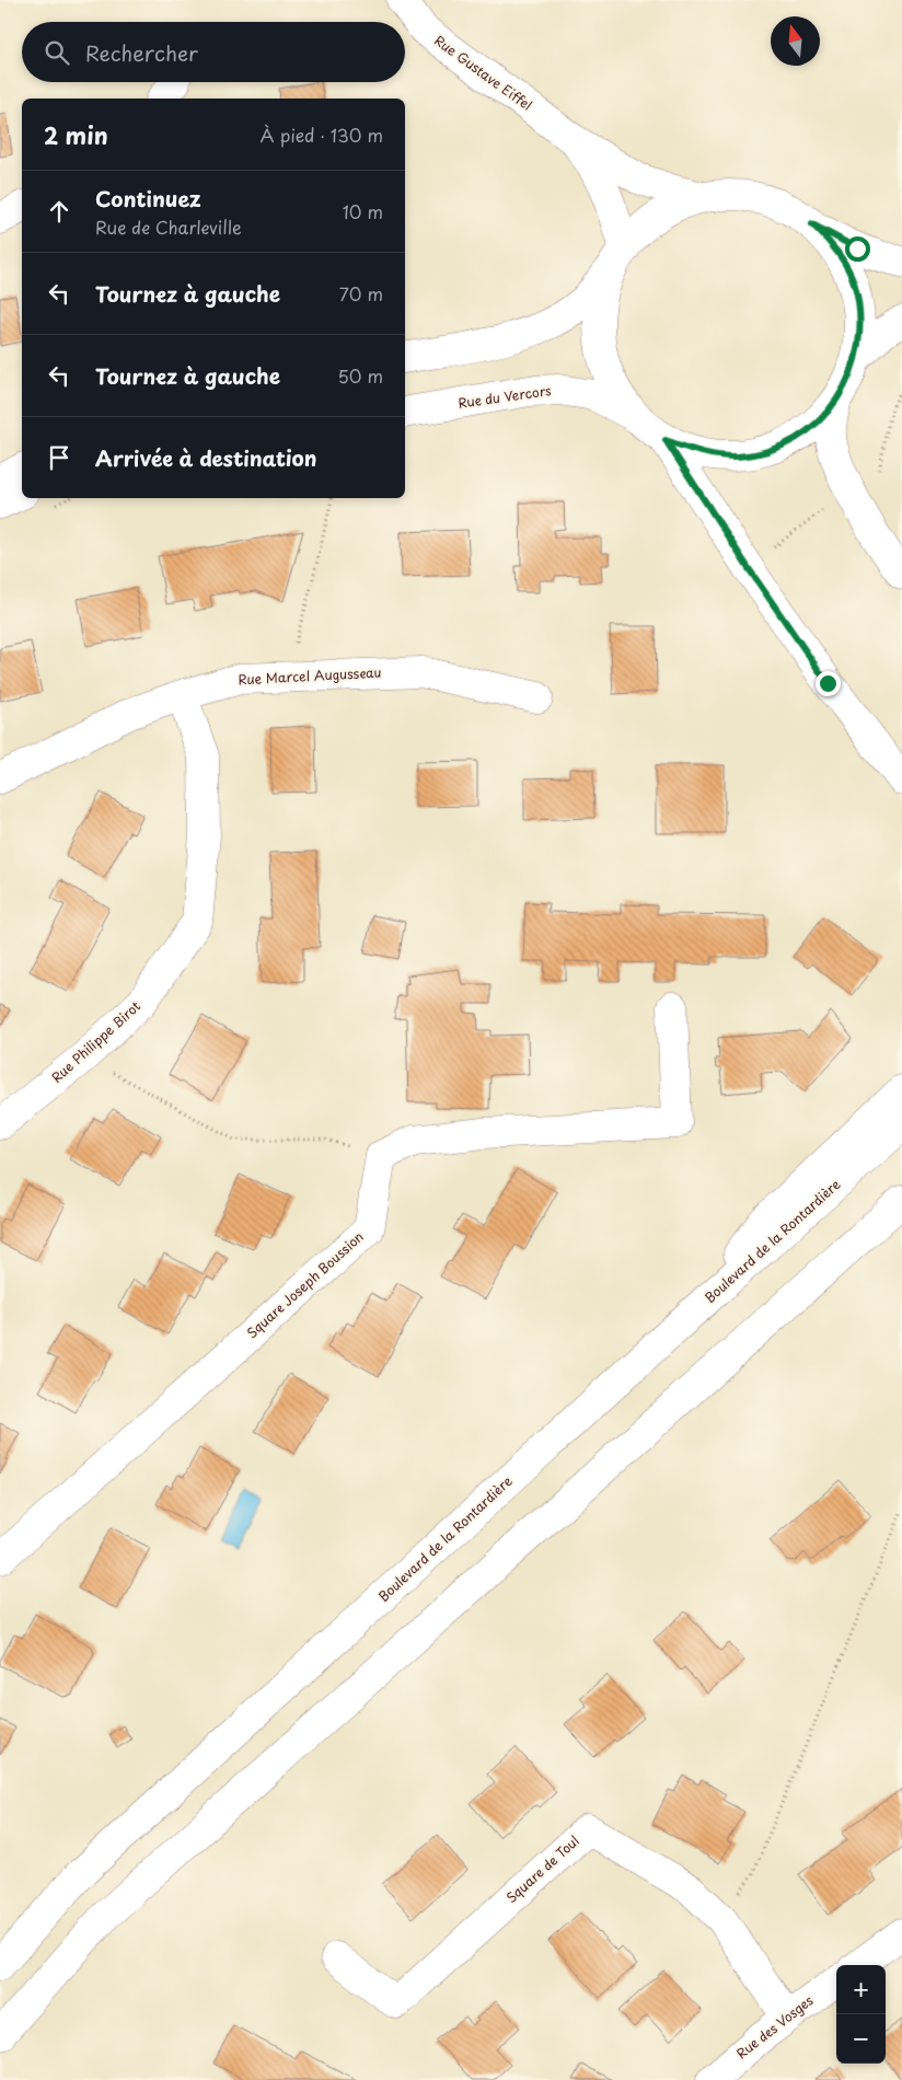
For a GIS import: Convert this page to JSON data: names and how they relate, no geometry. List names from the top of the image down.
{
  "streets": {
    "street": [
      "Rue Gustave Eiffel",
      "Rue du Vercors",
      "Rue Marcel Augusseau",
      "Rue Philippe Birot",
      "Boulevard de la Rontardière",
      "Square Joseph Boussion",
      "Square de Toul",
      "Rue des Vosges"
    ]
  },
  "crossings": [
    ["Rue Marcel Augusseau", "Rue Philippe Birot"],
    ["Square de Toul", "Rue des Vosges"]
  ],
  "north": "top",
  "page": {
    "search": "Rechercher",
    "heading": ["2 min", "À pied · 130 m"],
    "list": [
      ["Continuez", "Rue de Charleville", "10 m"],
      ["Tournez à gauche", "70 m"],
      ["Tournez à gauche", "50 m"],
      "Arrivée à destination"
    ],
    "map_buttons": ["+", "−"]
  }
}
